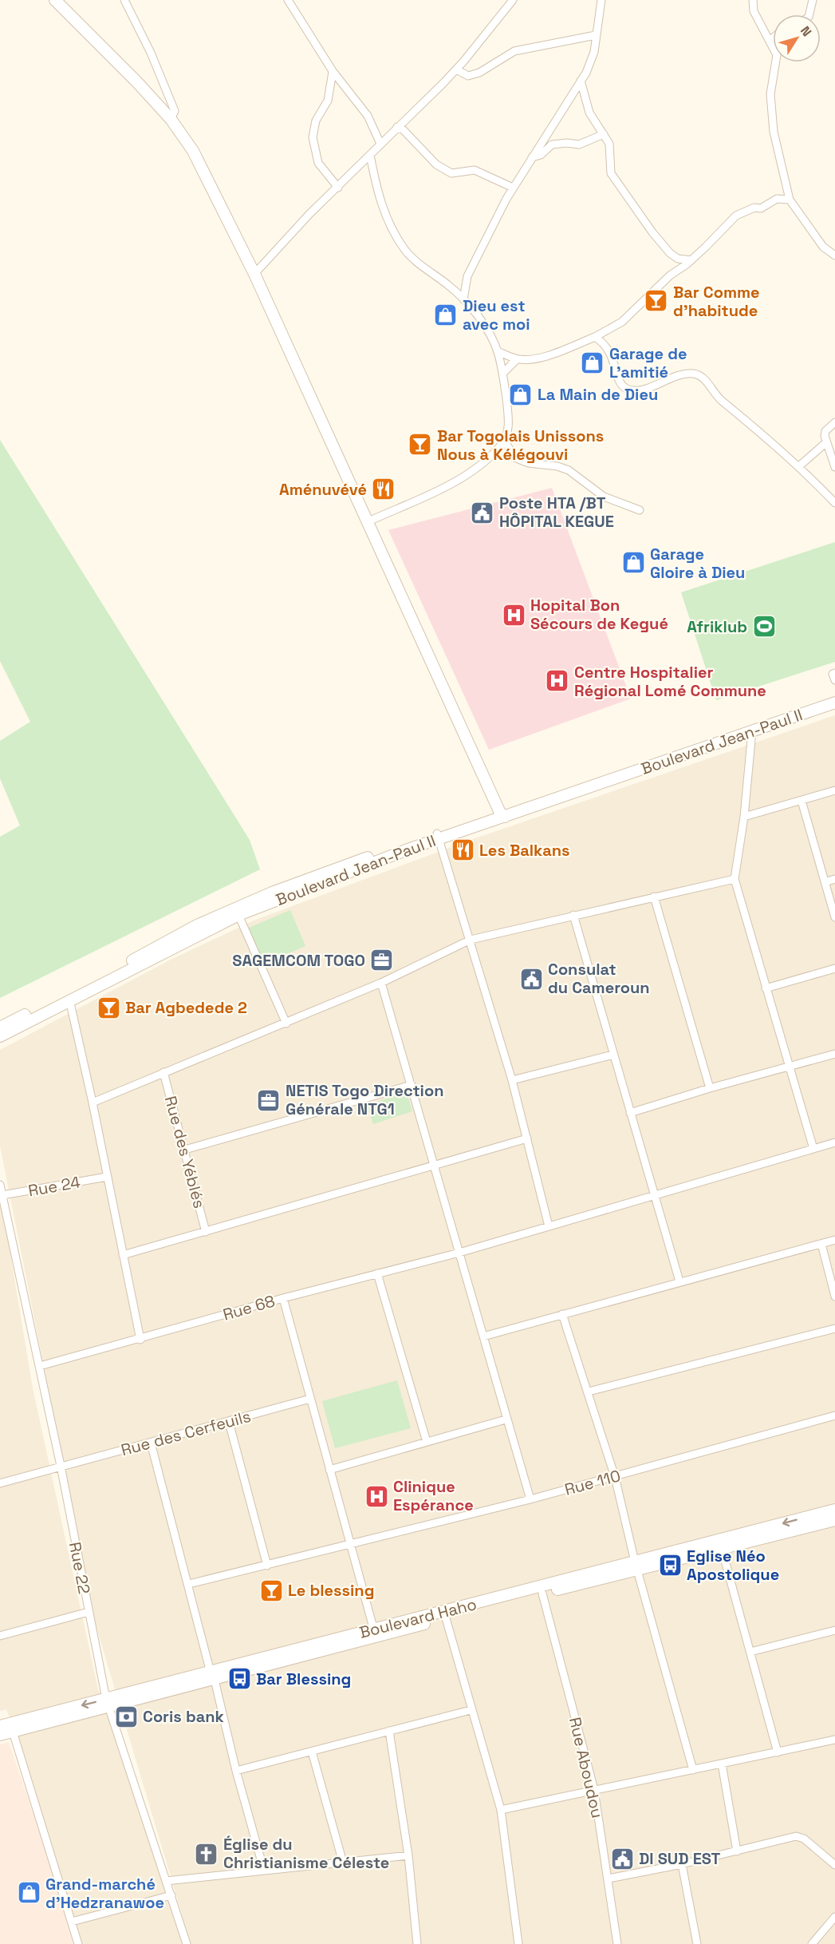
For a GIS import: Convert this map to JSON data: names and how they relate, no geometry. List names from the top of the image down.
{
  "streets": {
    "main road": ["Boulevard Jean-Paul II", "Boulevard Haho"],
    "street": [
      "Rue des Yéblés",
      "Rue 24",
      "Rue 68",
      "Rue des Cerfeuils",
      "Rue 110",
      "Rue 22",
      "Rue Aboudou"
    ]
  },
  "crossings": [
    ["Rue 24", "Rue 22"],
    ["Rue 68", "Rue 22"],
    ["Rue des Cerfeuils", "Rue 22"],
    ["Rue 22", "Boulevard Haho"],
    ["Boulevard Haho", "Rue Aboudou"]
  ],
  "places": {
    "bar": [
      "Bar Comme d'habitude",
      "Bar Togolais Unissons Nous à Kélégouvi",
      "Bar Agbedede 2",
      "Le blessing"
    ],
    "shop": [
      "Dieu est avec moi",
      "Garage de L'amitié",
      "La Main de Dieu",
      "Garage Gloire à Dieu",
      "Grand-marché d'Hedzranawoe"
    ],
    "restaurant": ["Aménuvévé", "Les Balkans"],
    "public building": ["Poste HTA /BT HÔPITAL KEGUE", "Consulat du Cameroun", "DI SUD EST"],
    "hospital": ["Hopital Bon Sécours de Kegué", "Centre Hospitalier Régional Lomé Commune", "Clinique Espérance"],
    "sports": ["Afriklub"],
    "office": ["SAGEMCOM TOGO", "NETIS Togo Direction Générale NTG1"],
    "bus stop": ["Eglise Néo Apostolique", "Bar Blessing"],
    "bank": ["Coris bank"],
    "church": ["Église du Christianisme Céleste"]
  },
  "north": "top right"
}
